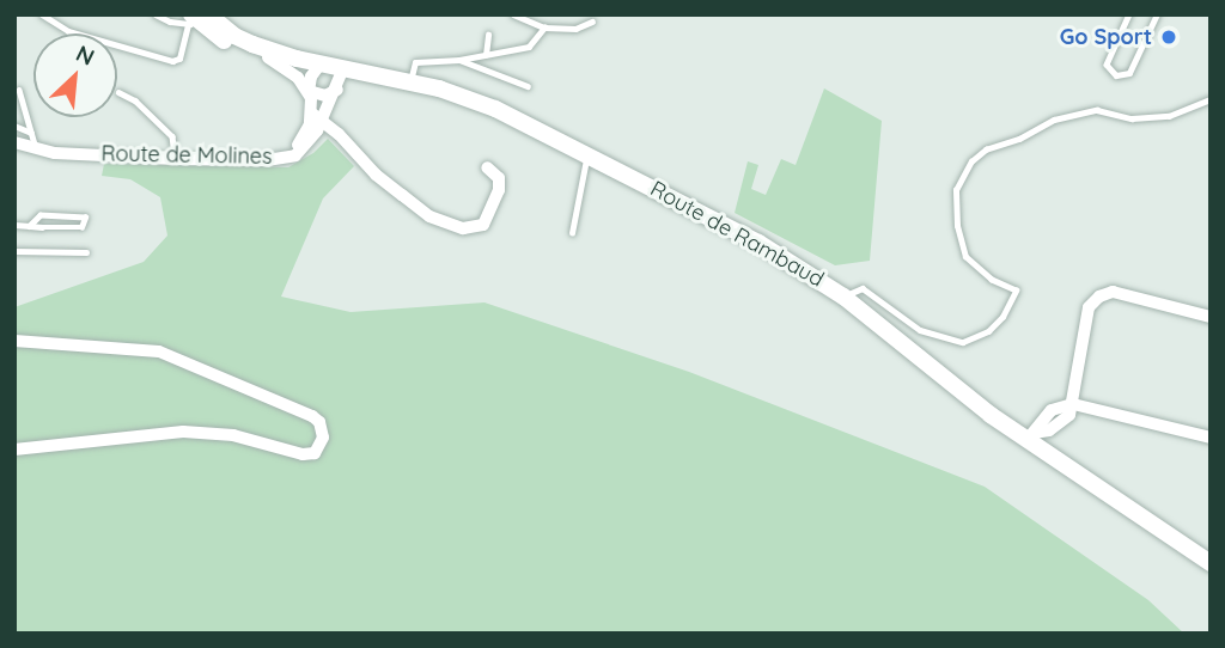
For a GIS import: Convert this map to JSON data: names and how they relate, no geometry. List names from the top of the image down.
{
  "streets": {
    "street": ["Route de Molines", "Route de Rambaud"]
  },
  "places": ["Go Sport"],
  "north": "top right"
}
